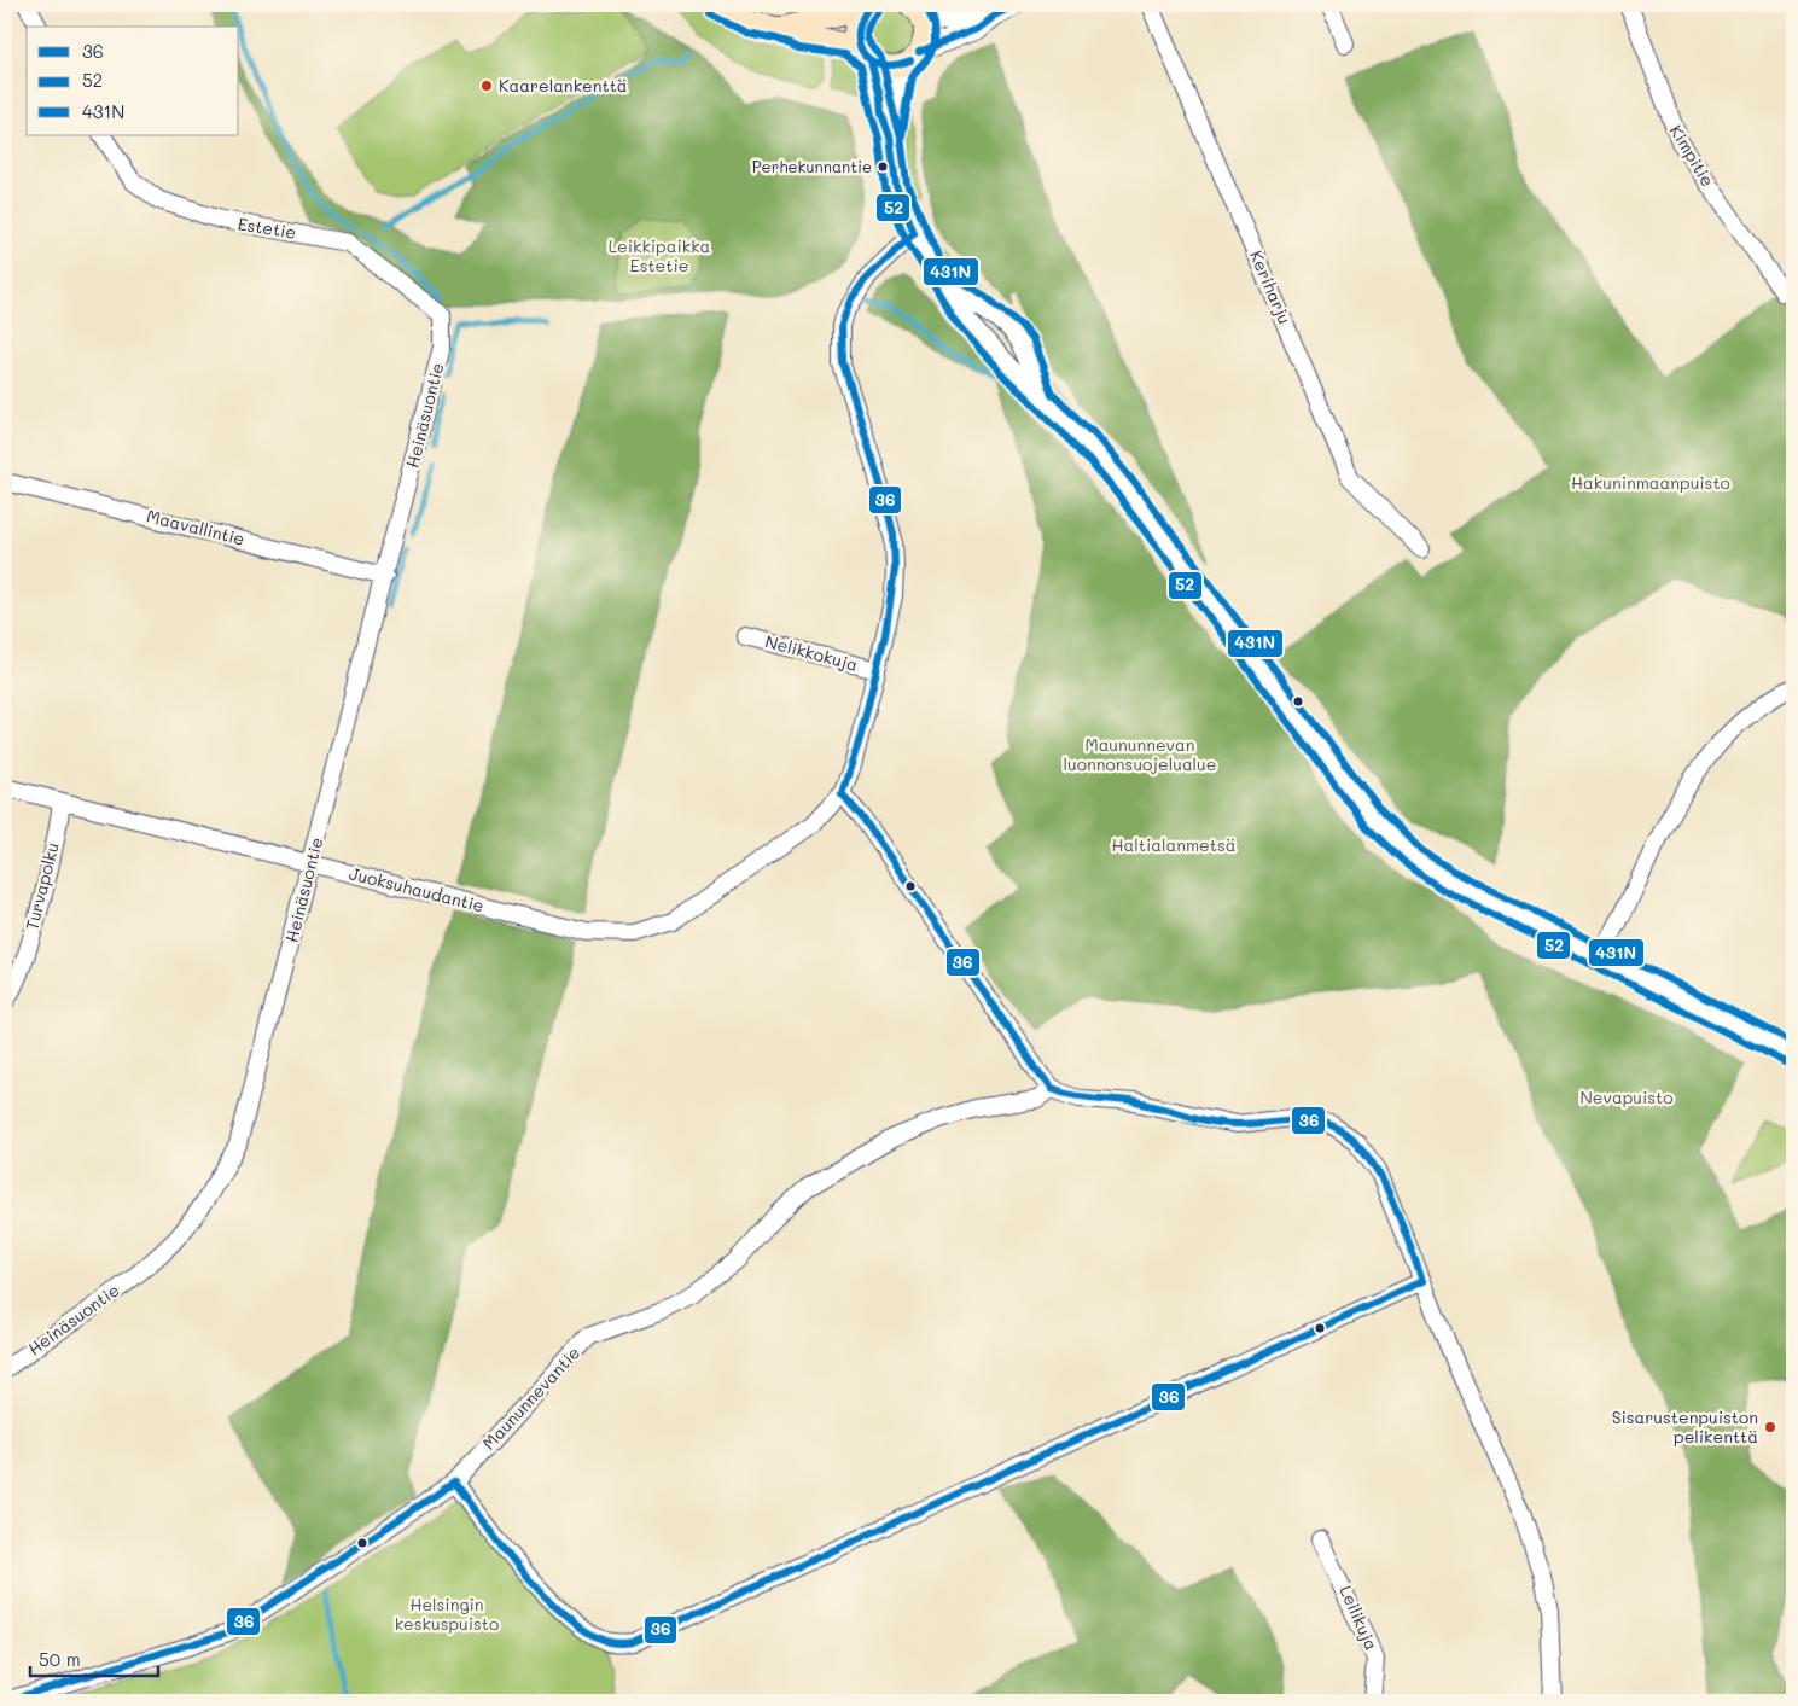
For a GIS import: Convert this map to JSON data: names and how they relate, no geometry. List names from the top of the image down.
{
  "streets": {
    "street": [
      "Kimpitie",
      "Estetie",
      "Keriharju",
      "Heinäsuontie",
      "Maavallintie",
      "Nelikkokuja",
      "Turvapolku",
      "Juoksuhaudantie",
      "Maununnevantie",
      "Leilikuja"
    ]
  },
  "crossings": [
    ["Estetie", "Heinäsuontie"],
    ["Heinäsuontie", "Maavallintie"],
    ["Heinäsuontie", "Juoksuhaudantie"],
    ["Nelikkokuja", "Juoksuhaudantie"],
    ["Turvapolku", "Juoksuhaudantie"]
  ],
  "parks": [
    "Leikkipaikka Estetie",
    "Hakuninmaanpuisto",
    "Maununnevan luonnonsuojelualue",
    "Haltialanmetsä",
    "Nevapuisto",
    "Helsingin keskuspuisto"
  ],
  "places": ["Kaarelankenttä", "Perhekunnantie", "Sisarustenpuiston pelikenttä"],
  "lines": ["transit line 36", "transit line 52", "transit line 431N"],
  "legend": ["36", "52", "431N"],
  "scale_bar": "50 m"
}
